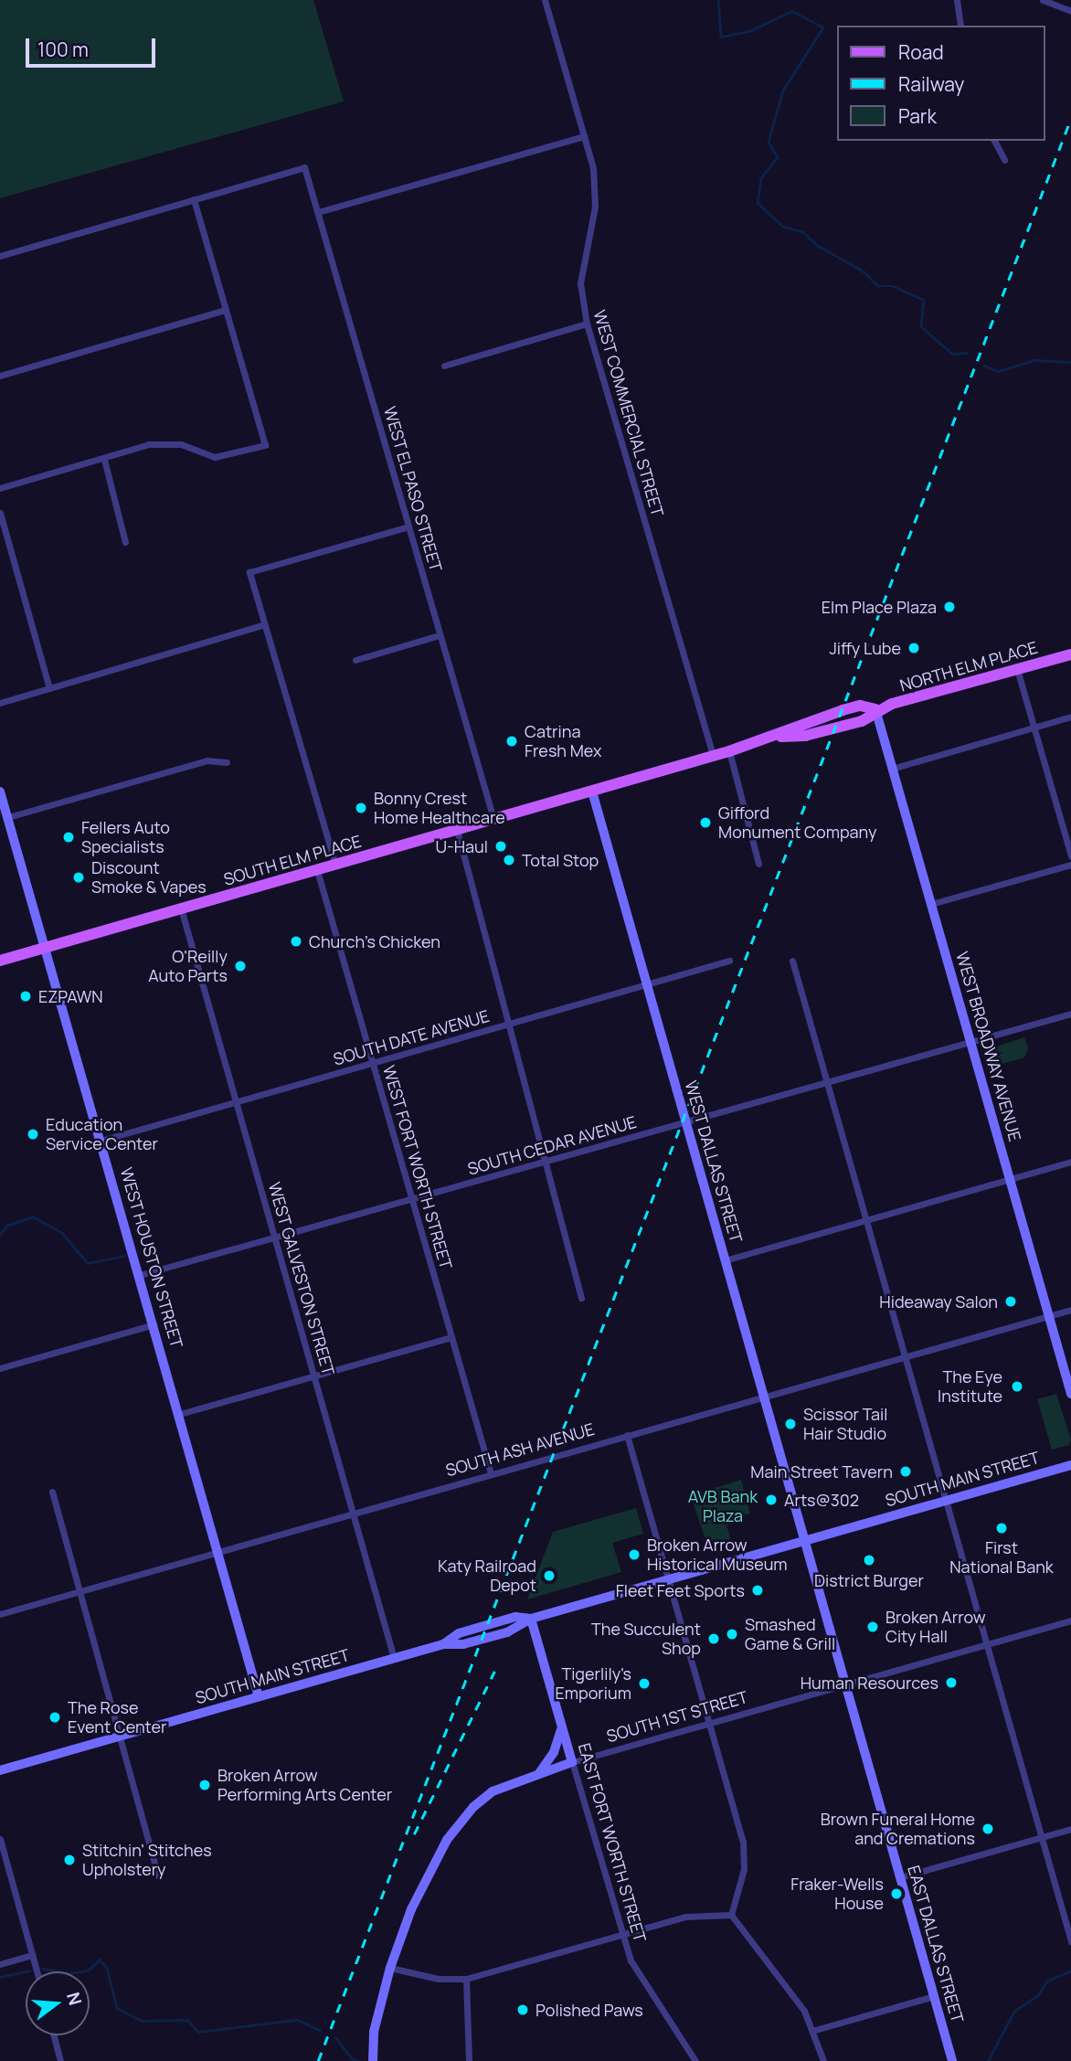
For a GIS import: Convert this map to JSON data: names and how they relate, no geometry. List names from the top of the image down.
{
  "streets": {
    "main road": ["NORTH ELM PLACE", "SOUTH ELM PLACE"],
    "street": [
      "WEST COMMERCIAL STREET",
      "WEST EL PASO STREET",
      "SOUTH DATE AVENUE",
      "WEST BROADWAY AVENUE",
      "SOUTH CEDAR AVENUE",
      "WEST DALLAS STREET",
      "WEST FORT WORTH STREET",
      "WEST HOUSTON STREET",
      "WEST GALVESTON STREET",
      "SOUTH ASH AVENUE",
      "SOUTH MAIN STREET",
      "SOUTH 1ST STREET",
      "EAST FORT WORTH STREET",
      "EAST DALLAS STREET"
    ]
  },
  "crossings": [
    ["WEST COMMERCIAL STREET", "SOUTH ELM PLACE"],
    ["WEST EL PASO STREET", "SOUTH ELM PLACE"],
    ["NORTH ELM PLACE", "SOUTH ELM PLACE"],
    ["NORTH ELM PLACE", "WEST BROADWAY AVENUE"],
    ["SOUTH ELM PLACE", "WEST BROADWAY AVENUE"],
    ["SOUTH ELM PLACE", "WEST DALLAS STREET"],
    ["SOUTH ELM PLACE", "WEST FORT WORTH STREET"],
    ["SOUTH ELM PLACE", "WEST HOUSTON STREET"],
    ["SOUTH ELM PLACE", "WEST GALVESTON STREET"],
    ["SOUTH DATE AVENUE", "WEST DALLAS STREET"],
    ["SOUTH DATE AVENUE", "WEST FORT WORTH STREET"],
    ["SOUTH DATE AVENUE", "WEST HOUSTON STREET"],
    ["SOUTH DATE AVENUE", "WEST GALVESTON STREET"],
    ["WEST BROADWAY AVENUE", "SOUTH CEDAR AVENUE"],
    ["WEST BROADWAY AVENUE", "SOUTH ASH AVENUE"],
    ["SOUTH CEDAR AVENUE", "WEST DALLAS STREET"],
    ["SOUTH CEDAR AVENUE", "WEST FORT WORTH STREET"],
    ["SOUTH CEDAR AVENUE", "WEST HOUSTON STREET"],
    ["SOUTH CEDAR AVENUE", "WEST GALVESTON STREET"],
    ["WEST DALLAS STREET", "SOUTH ASH AVENUE"],
    ["WEST DALLAS STREET", "SOUTH MAIN STREET"],
    ["WEST DALLAS STREET", "EAST DALLAS STREET"],
    ["WEST FORT WORTH STREET", "SOUTH ASH AVENUE"],
    ["WEST HOUSTON STREET", "SOUTH ASH AVENUE"],
    ["WEST HOUSTON STREET", "SOUTH MAIN STREET"],
    ["WEST GALVESTON STREET", "SOUTH ASH AVENUE"],
    ["WEST GALVESTON STREET", "SOUTH MAIN STREET"],
    ["SOUTH MAIN STREET", "EAST FORT WORTH STREET"],
    ["SOUTH MAIN STREET", "EAST DALLAS STREET"],
    ["SOUTH 1ST STREET", "EAST FORT WORTH STREET"],
    ["SOUTH 1ST STREET", "EAST DALLAS STREET"]
  ],
  "parks": ["AVB Bank Plaza"],
  "places": [
    "Elm Place Plaza",
    "Jiffy Lube",
    "Catrina Fresh Mex",
    "Bonny Crest Home Healthcare",
    "Gifford Monument Company",
    "Fellers Auto Specialists",
    "U-Haul",
    "Total Stop",
    "Discount Smoke & Vapes",
    "Church's Chicken",
    "O'Reilly Auto Parts",
    "EZPAWN",
    "Education Service Center",
    "Hideaway Salon",
    "The Eye Institute",
    "Scissor Tail Hair Studio",
    "Main Street Tavern",
    "Arts@302",
    "First National Bank",
    "Broken Arrow Historical Museum",
    "District Burger",
    "Katy Railroad Depot",
    "Fleet Feet Sports",
    "Broken Arrow City Hall",
    "Smashed Game & Grill",
    "The Succulent Shop",
    "Human Resources",
    "Tigerlily's Emporium",
    "The Rose Event Center",
    "Broken Arrow Performing Arts Center",
    "Brown Funeral Home and Cremations",
    "Stitchin' Stitches Upholstery",
    "Fraker-Wells House",
    "Polished Paws"
  ],
  "legend": ["Road", "Railway", "Park"],
  "scale_bar": "100 m",
  "north": "right"
}
